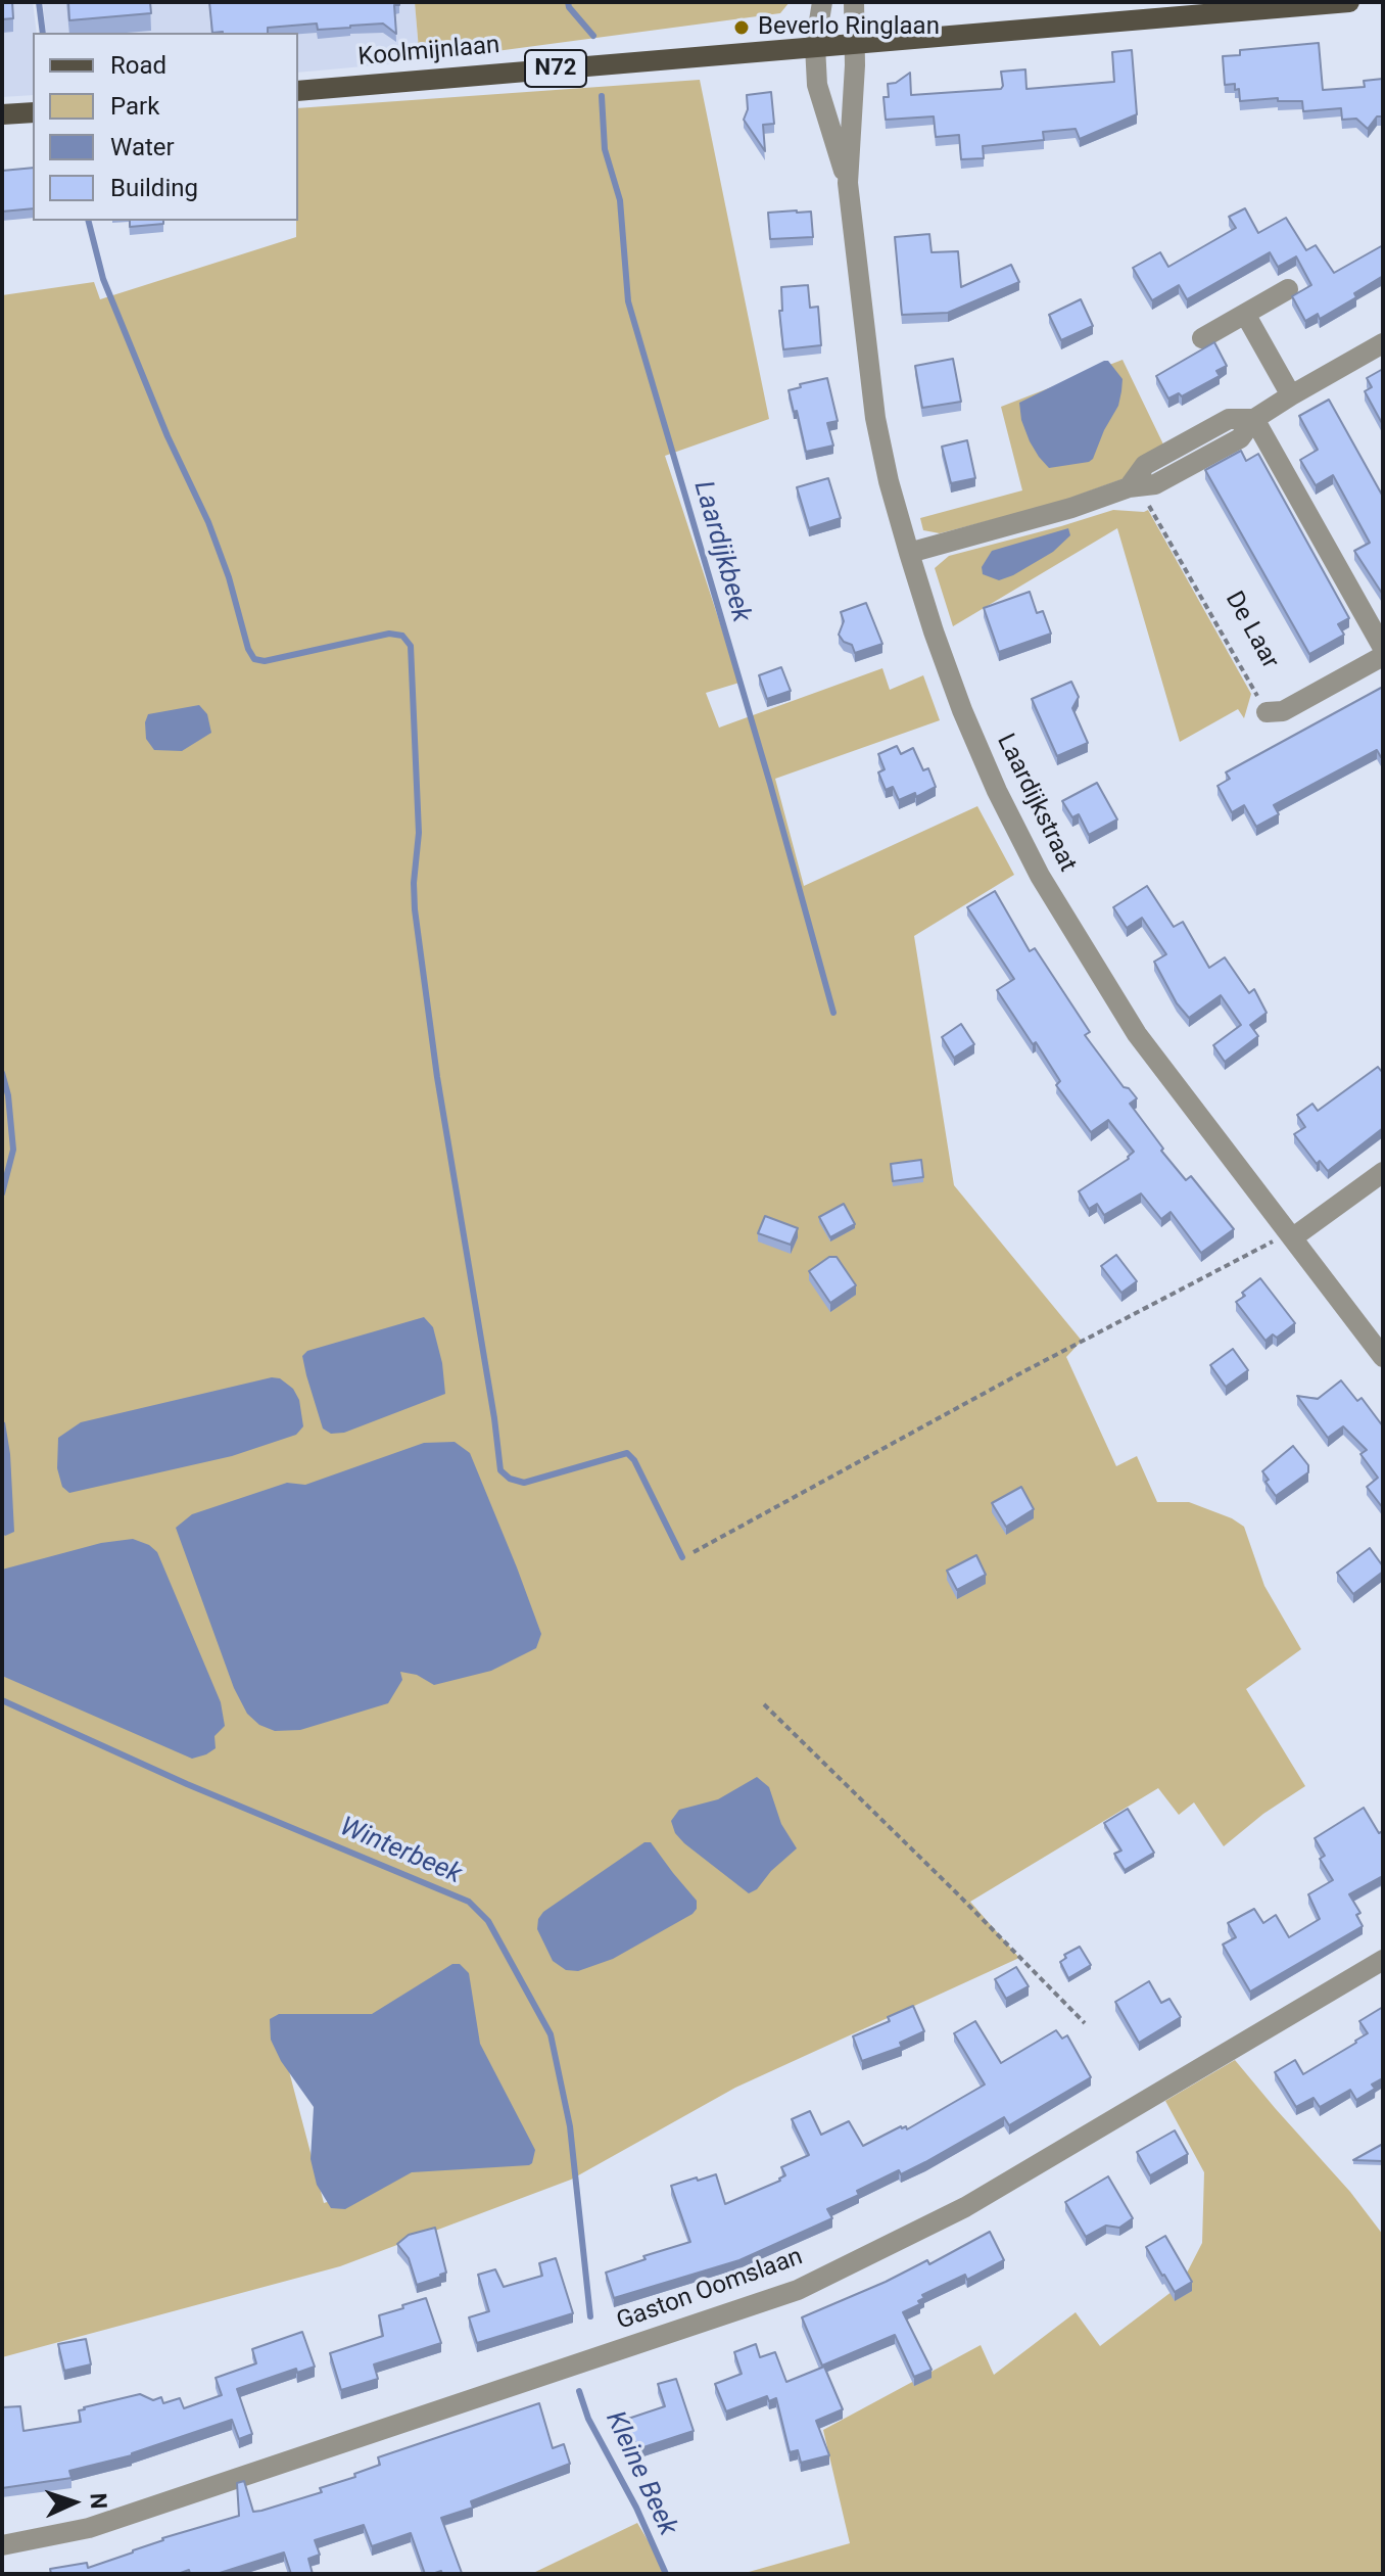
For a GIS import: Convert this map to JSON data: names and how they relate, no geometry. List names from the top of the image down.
{
  "streets": {
    "main road": ["Koolmijnlaan", "N72"],
    "street": ["Laardijkstraat", "Gaston Oomslaan"],
    "path": ["De Laar"]
  },
  "crossings": [
    ["Koolmijnlaan", "Laardijkstraat"]
  ],
  "water": ["Laardijkbeek", "Winterbeek", "Kleine Beek"],
  "places": ["Beverlo Ringlaan"],
  "legend": [
    "Road",
    "Park",
    "Water",
    "Building"
  ],
  "north": "right"
}
